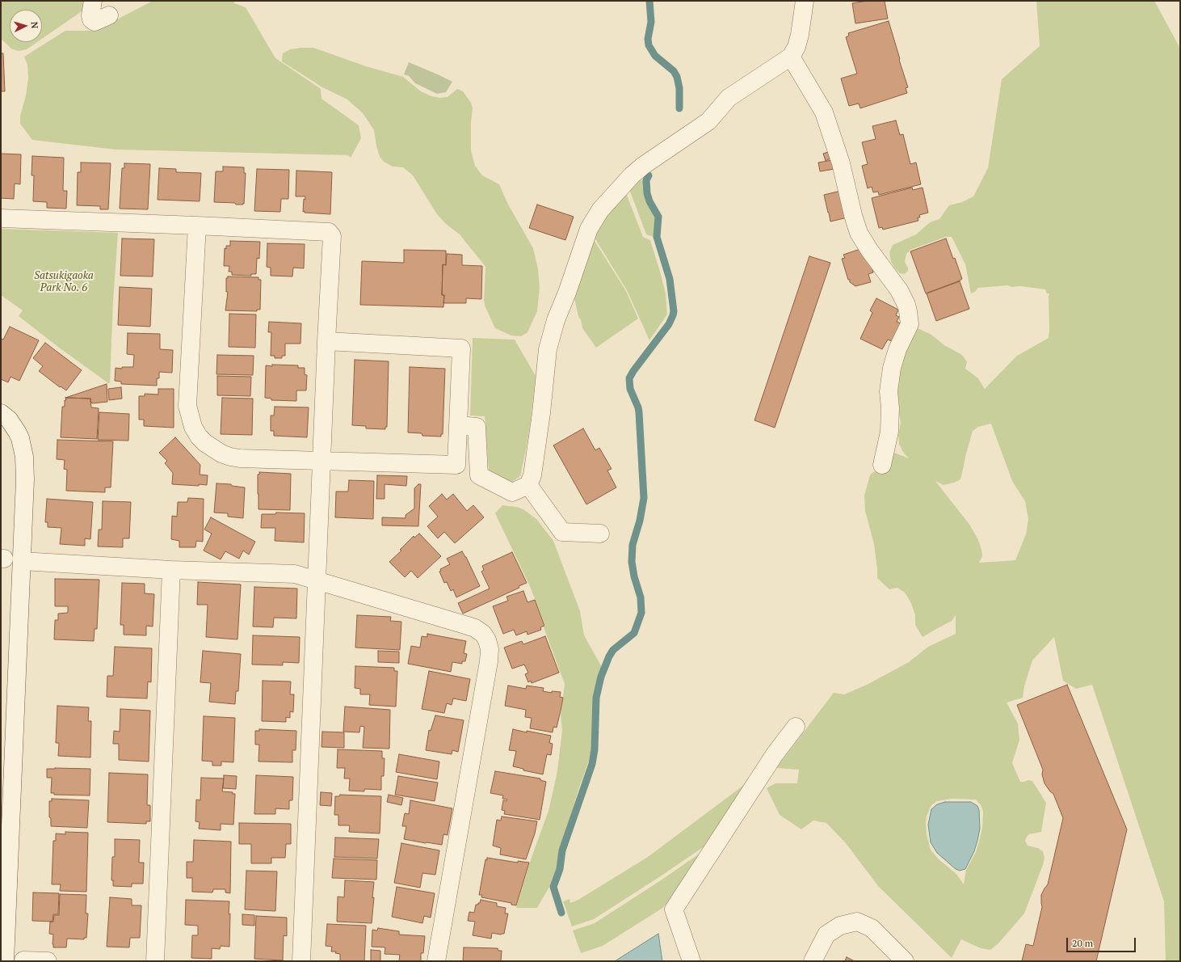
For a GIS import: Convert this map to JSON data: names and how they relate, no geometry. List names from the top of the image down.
{
  "parks": ["Satsukigaoka Park No. 6"],
  "scale_bar": "20 m",
  "north": "right"
}
